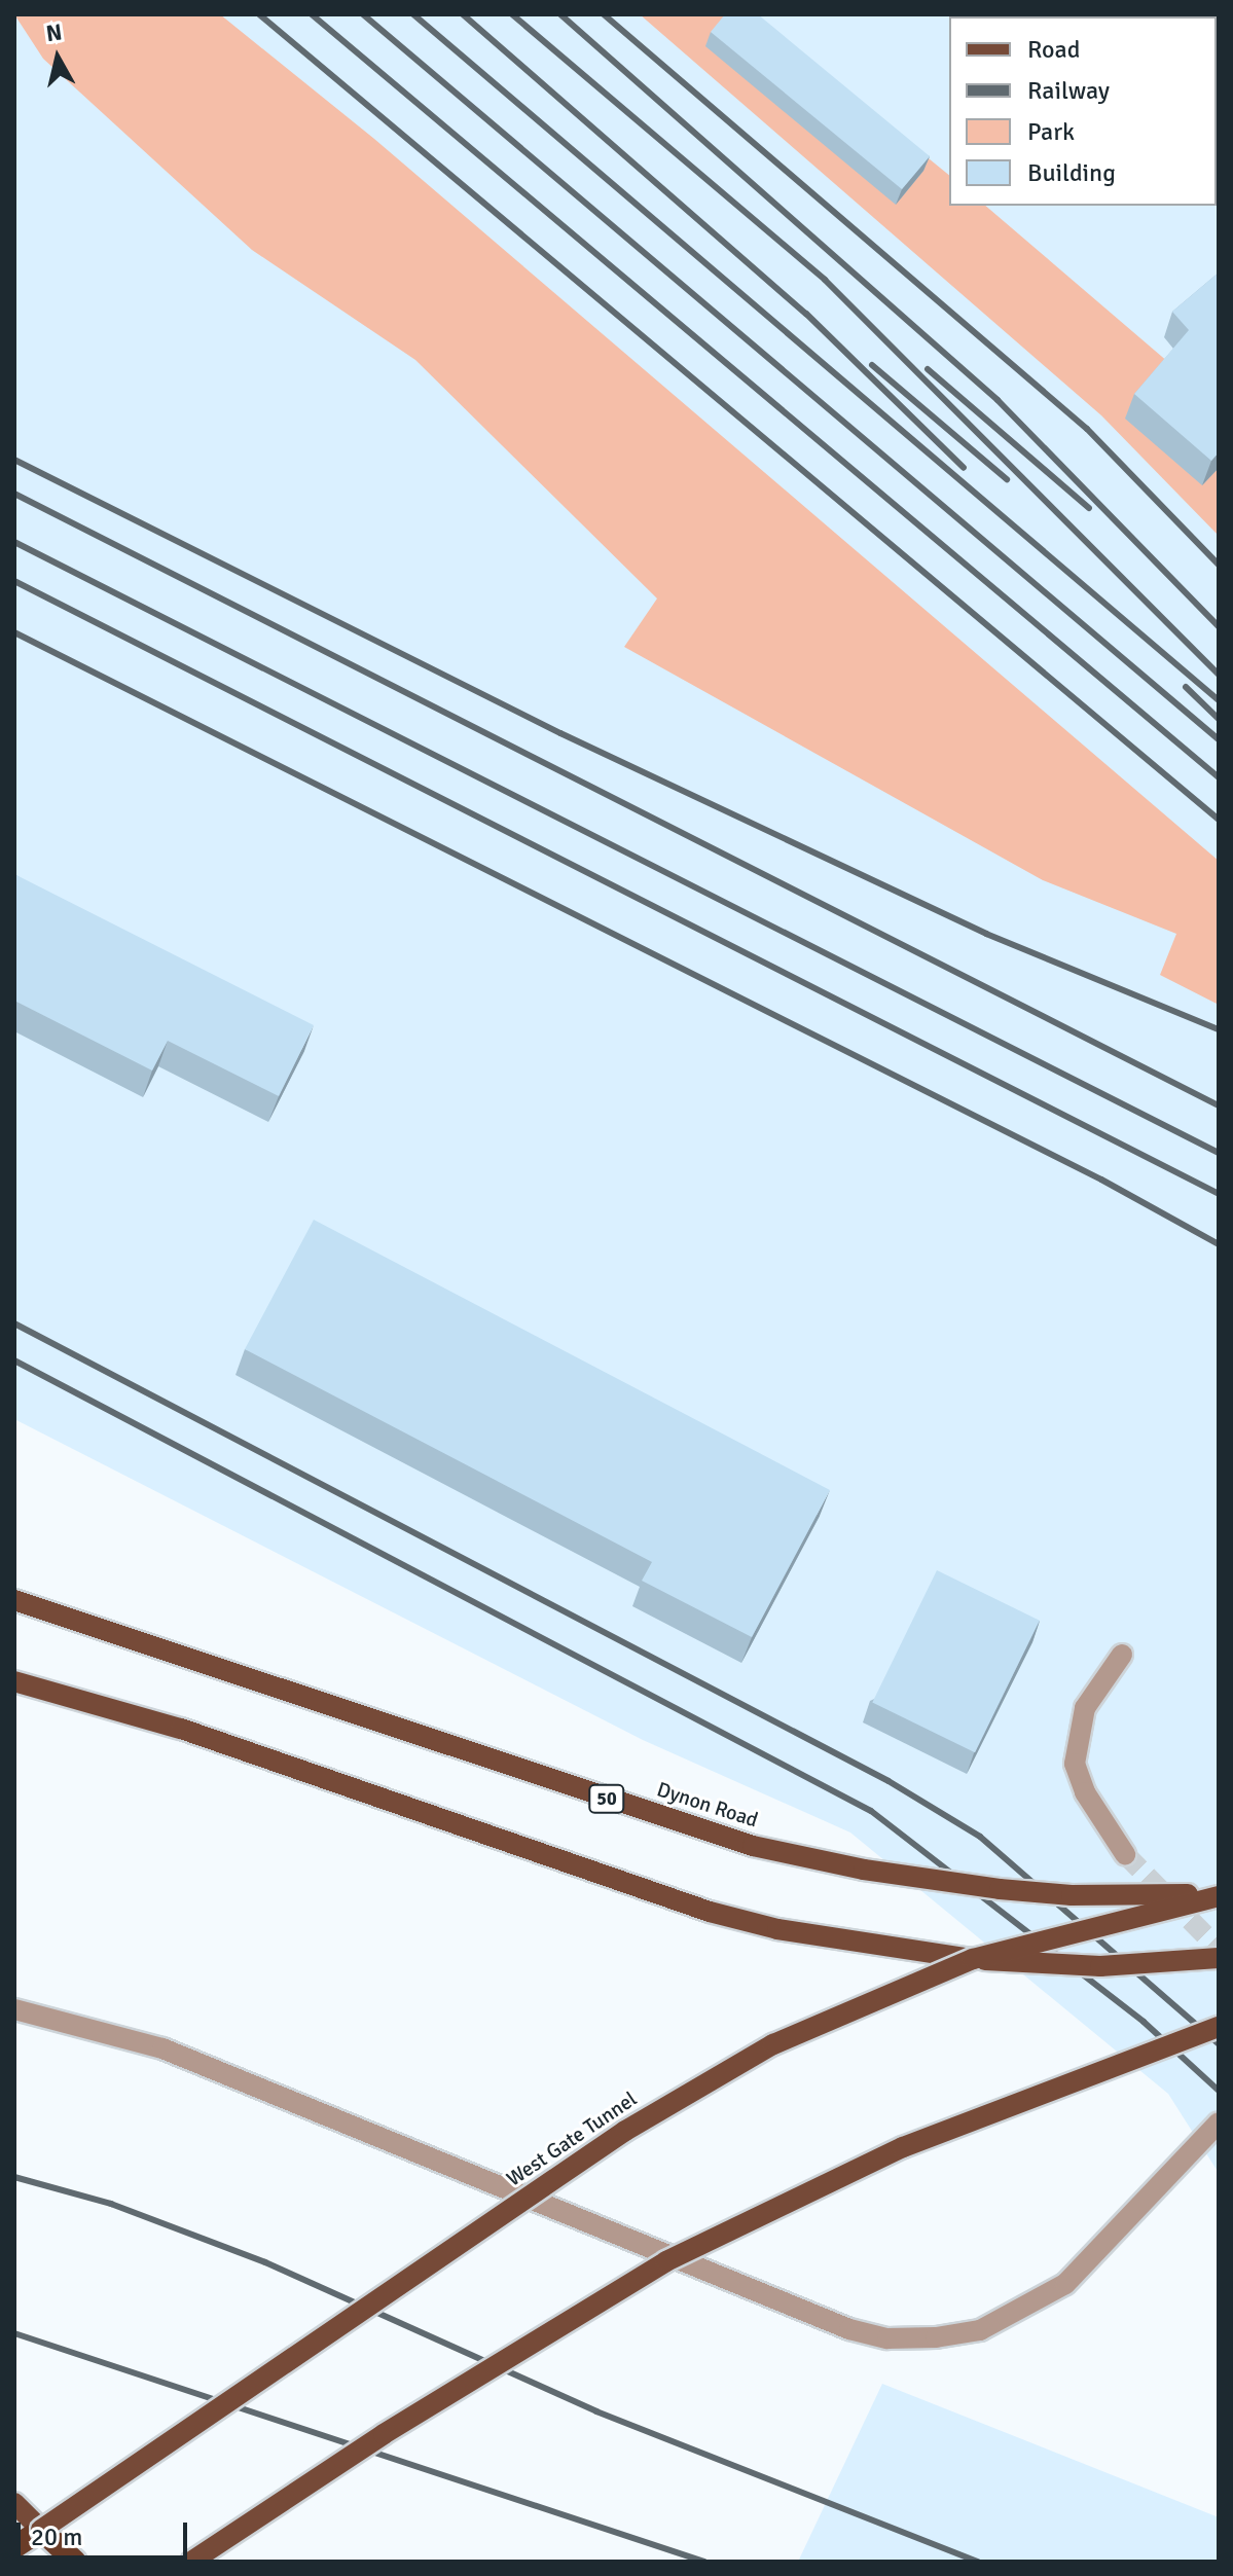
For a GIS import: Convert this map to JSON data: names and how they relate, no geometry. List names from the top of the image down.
{
  "streets": {
    "highway": ["West Gate Tunnel"],
    "main road": ["50", "Dynon Road"]
  },
  "crossings": [
    ["Dynon Road", "West Gate Tunnel"]
  ],
  "legend": [
    "Road",
    "Railway",
    "Park",
    "Building"
  ],
  "scale_bar": "20 m",
  "north": "top"
}
